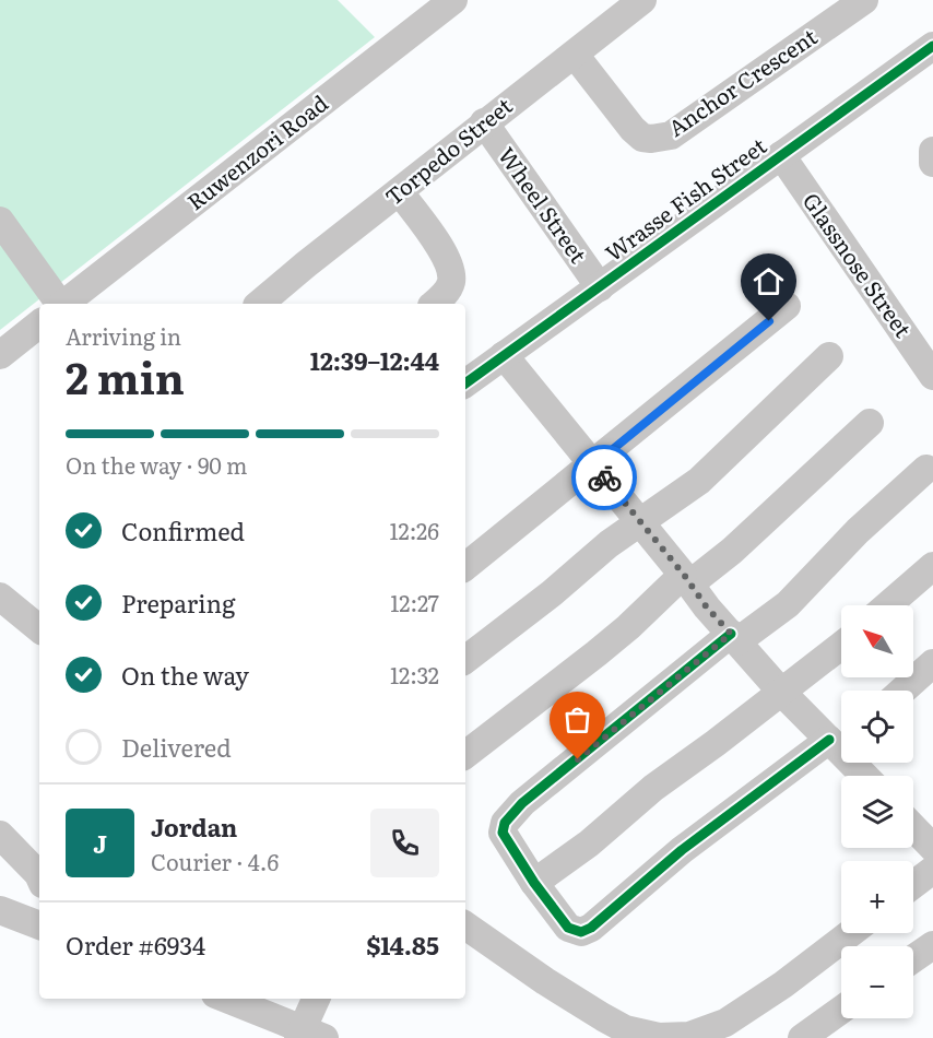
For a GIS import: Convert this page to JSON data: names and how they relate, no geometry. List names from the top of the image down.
{
  "streets": {
    "street": [
      "Anchor Crescent",
      "Torpedo Street",
      "Ruwenzori Road",
      "Wrasse Fish Street",
      "Wheel Street",
      "Glassnose Street"
    ]
  },
  "crossings": [
    ["Anchor Crescent", "Torpedo Street"],
    ["Torpedo Street", "Wheel Street"],
    ["Wrasse Fish Street", "Wheel Street"],
    ["Wrasse Fish Street", "Glassnose Street"]
  ],
  "north": "top left",
  "page": {
    "heading": ["2 min", "Arriving in", "12:39–12:44"],
    "panel": [
      "Jordan",
      "Courier · 4.6",
      "Order #6934",
      "$14.85"
    ],
    "bar": "On the way · 90 m",
    "list": [
      ["Confirmed", "12:26"],
      ["Preparing", "12:27"],
      ["On the way", "12:32"],
      "Delivered"
    ],
    "map_buttons": ["+", "−"],
    "round": "J"
  }
}
